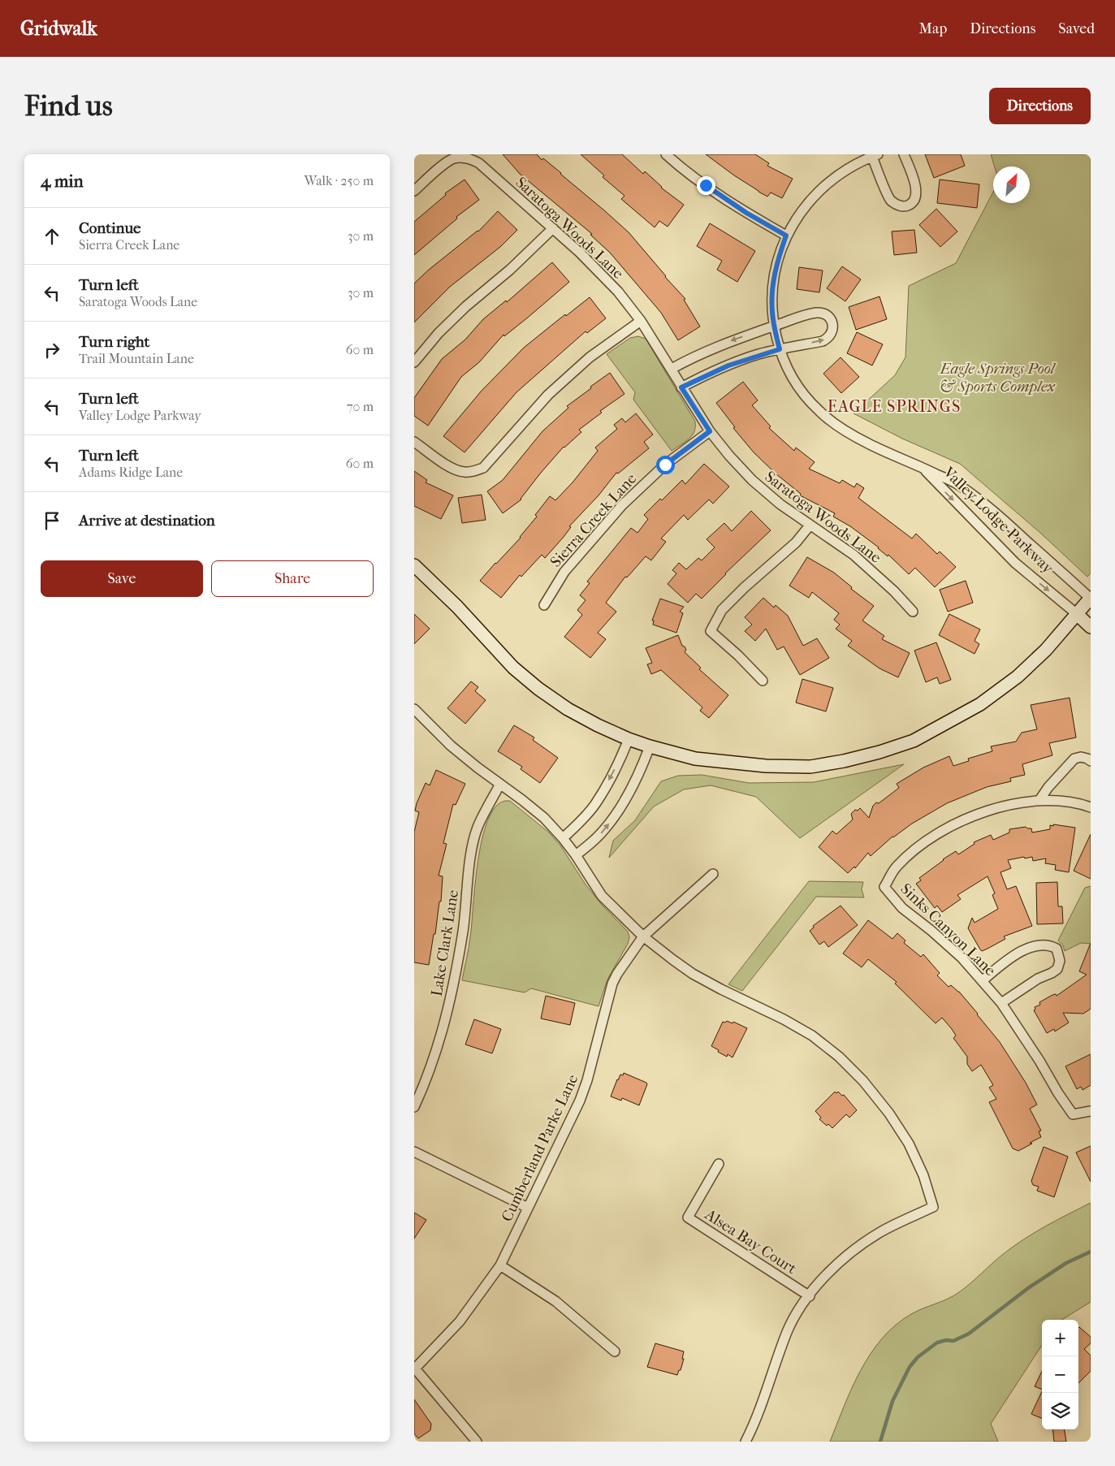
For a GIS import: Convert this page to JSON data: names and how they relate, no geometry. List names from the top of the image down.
{
  "streets": {
    "street": [
      "Saratoga Woods Lane",
      "Sierra Creek Lane",
      "Valley Lodge Parkway",
      "Sinks Canyon Lane",
      "Lake Clark Lane",
      "Cumberland Parke Lane",
      "Alsea Bay Court"
    ]
  },
  "crossings": [
    ["Saratoga Woods Lane", "Sierra Creek Lane"]
  ],
  "districts": ["EAGLE SPRINGS"],
  "parks": ["Eagle Springs Pool & Sports Complex"],
  "north": "top right",
  "page": {
    "header": "Gridwalk",
    "nav": ["Map", "Directions", "Saved"],
    "buttons": [
      "Directions",
      ["Save", "Share"]
    ],
    "title": "Find us",
    "heading": ["4 min", "Walk · 250 m"],
    "list": [
      ["Continue", "Sierra Creek Lane", "30 m"],
      ["Turn left", "Saratoga Woods Lane", "30 m"],
      ["Turn right", "Trail Mountain Lane", "60 m"],
      ["Turn left", "Valley Lodge Parkway", "70 m"],
      ["Turn left", "Adams Ridge Lane", "60 m"],
      "Arrive at destination"
    ],
    "map_buttons": ["+", "−"]
  }
}
